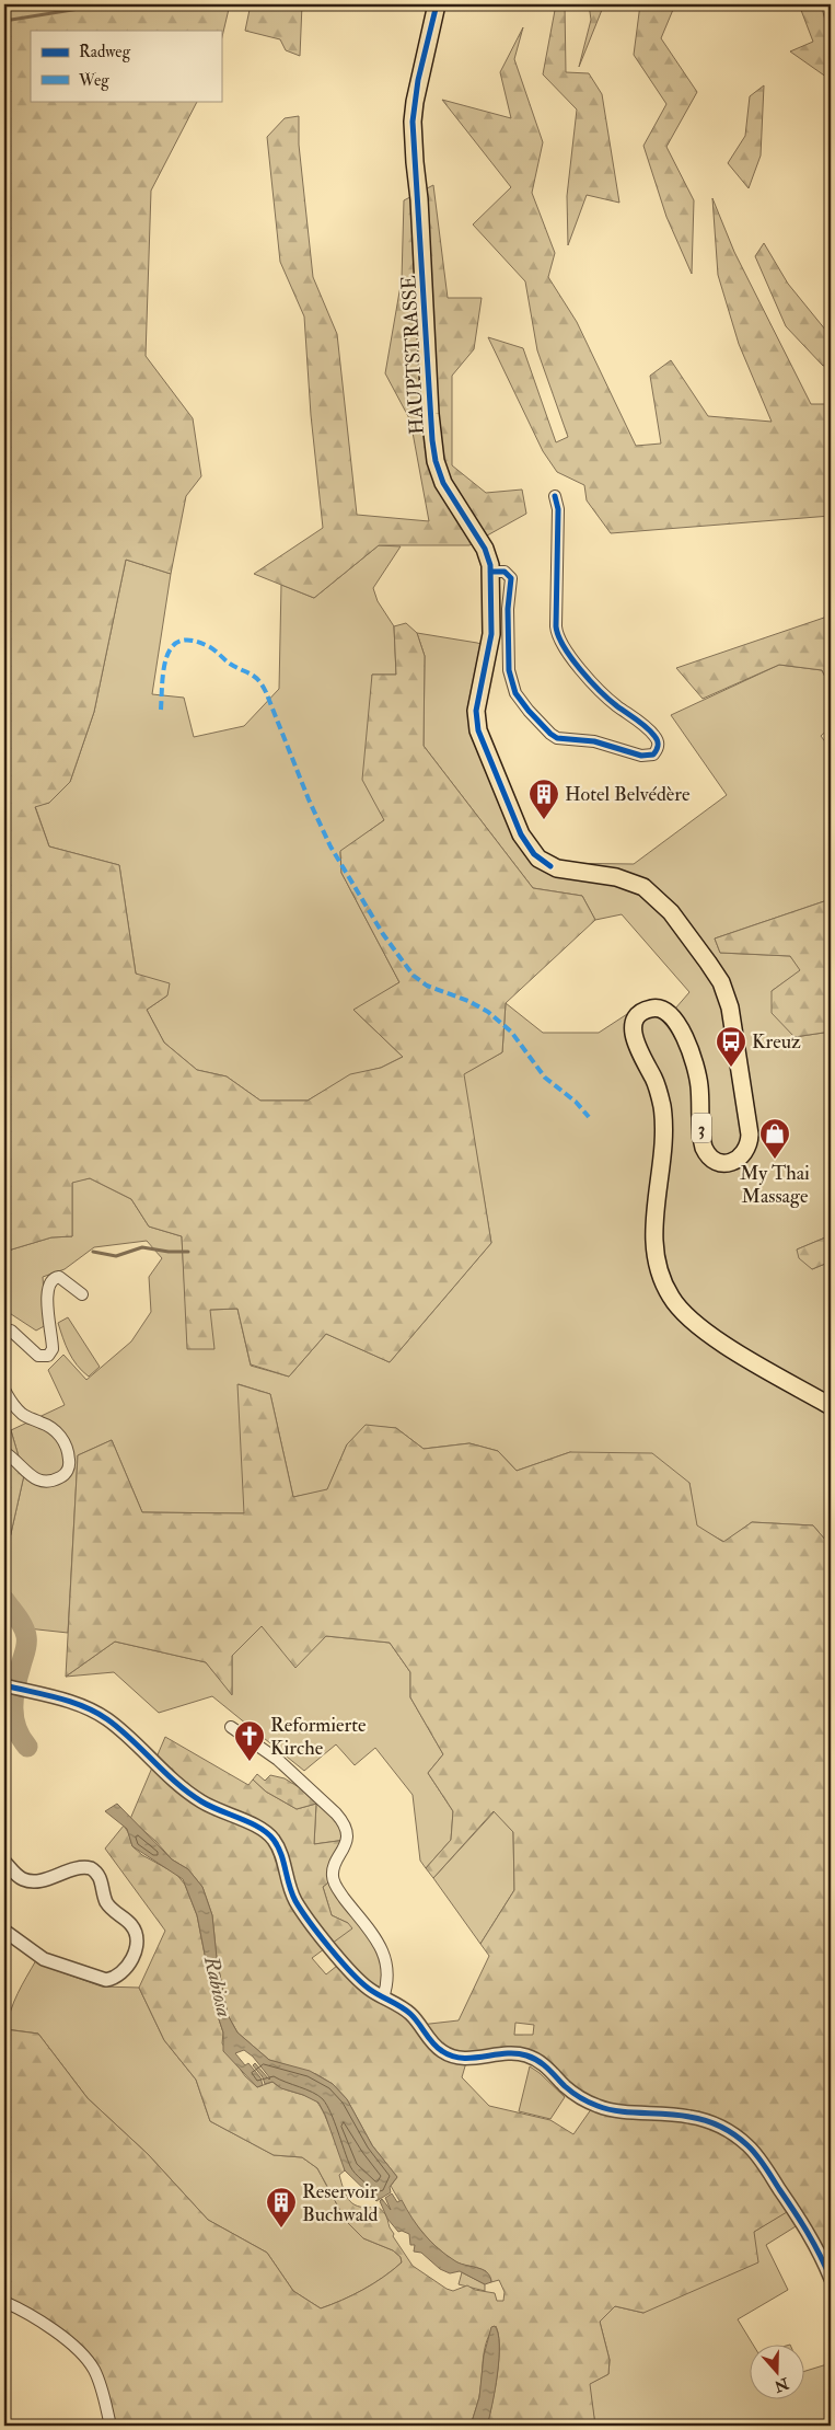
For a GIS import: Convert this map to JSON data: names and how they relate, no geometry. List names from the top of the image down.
{
  "streets": {
    "main road": ["HAUPTSTRASSE", "3"]
  },
  "water": ["Rabiosa"],
  "places": {
    "building": ["Hotel Belvédère", "Reservoir Buchwald"],
    "bus stop": ["Kreuz"],
    "shop": ["My Thai Massage"],
    "church": ["Reformierte Kirche"]
  },
  "legend": ["Radweg", "Weg"],
  "north": "bottom"
}
